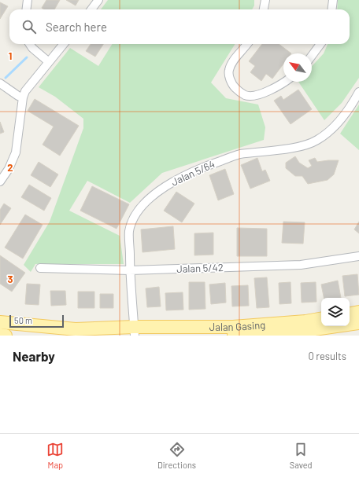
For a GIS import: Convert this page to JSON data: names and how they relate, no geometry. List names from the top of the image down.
{
  "streets": {
    "main road": ["Jalan Gasing"],
    "street": ["Jalan 5/64", "Jalan 5/42"]
  },
  "crossings": [
    ["Jalan 5/64", "Jalan 5/42"],
    ["Jalan 5/64", "Jalan Gasing"]
  ],
  "scale_bar": "50 m",
  "north": "top left",
  "page": {
    "search": "Search here",
    "scale": "50 m",
    "heading": ["Nearby", "0 results"],
    "nav": ["Map", "Directions", "Saved"]
  },
  "grid": {
    "rows": ["1", "2", "3"]
  }
}
